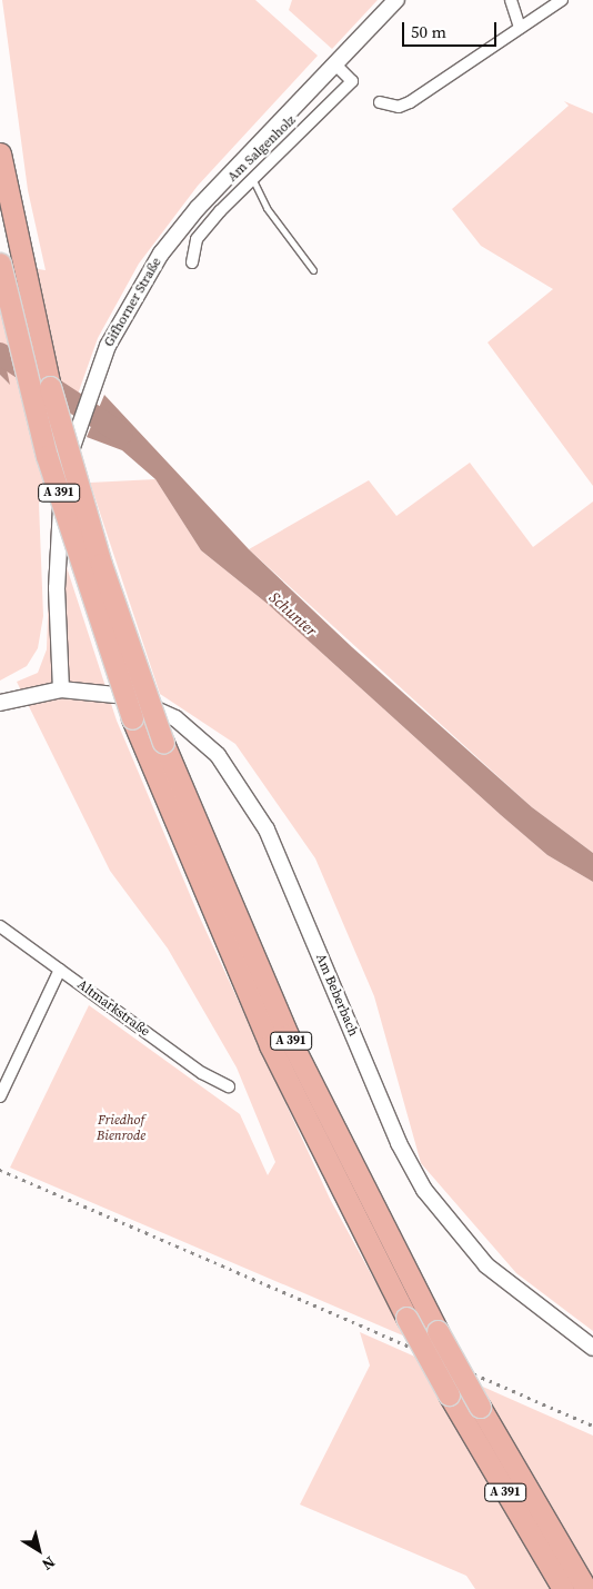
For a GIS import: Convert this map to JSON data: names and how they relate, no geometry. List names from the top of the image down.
{
  "streets": {
    "highway": ["A 391"],
    "main road": ["Gifhorner Straße", "Am Beberbach"],
    "street": ["Am Salgenholz", "Altmarkstraße"]
  },
  "crossings": [
    ["Am Salgenholz", "Gifhorner Straße"],
    ["Gifhorner Straße", "Am Beberbach"]
  ],
  "water": ["Schunter"],
  "parks": ["Friedhof Bienrode"],
  "scale_bar": "50 m",
  "north": "bottom right"
}
